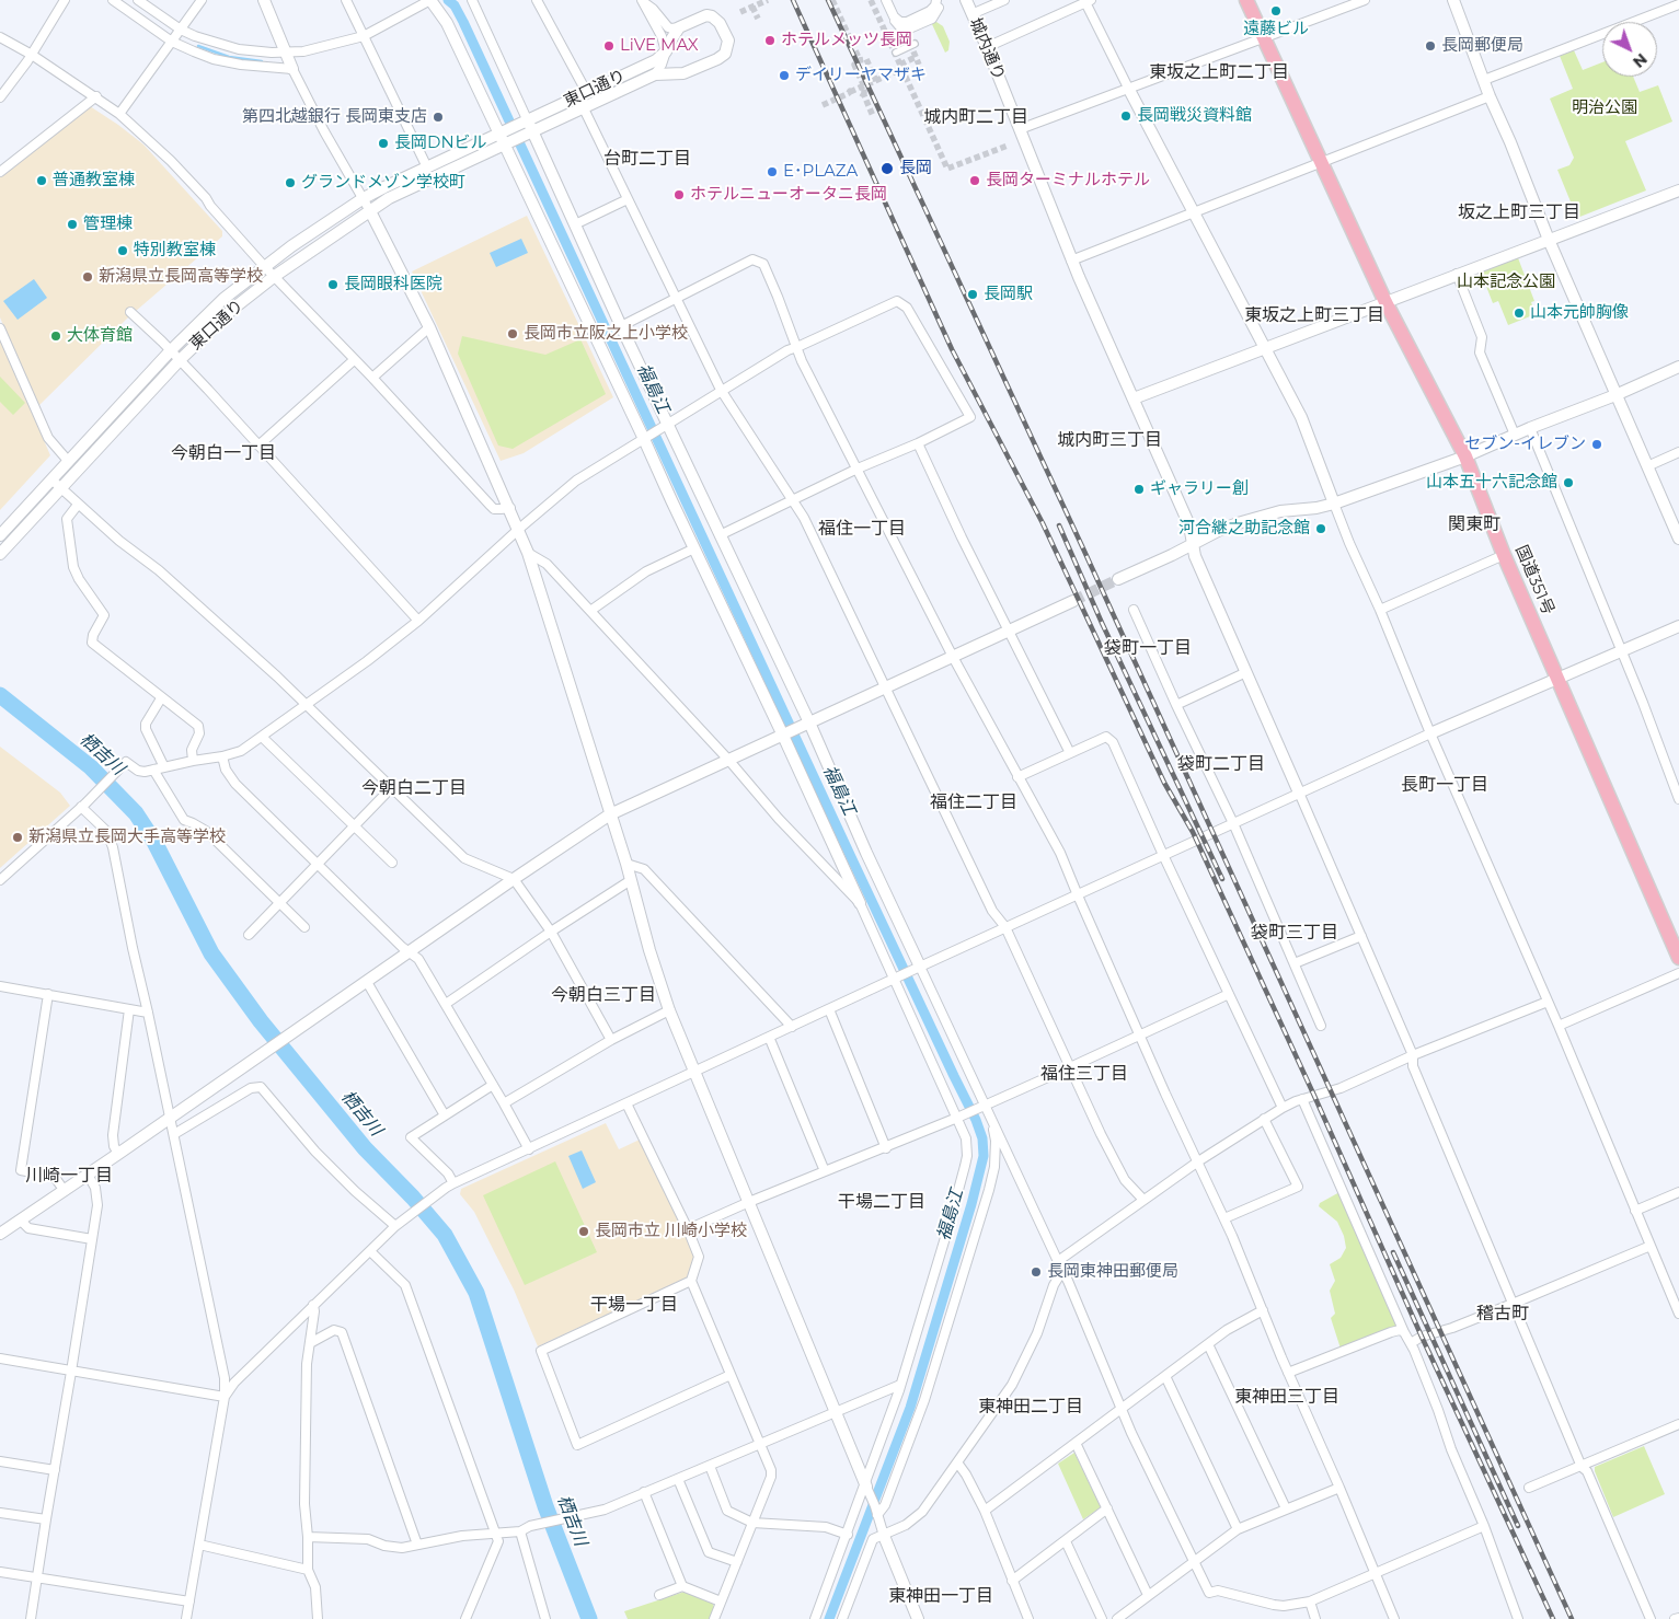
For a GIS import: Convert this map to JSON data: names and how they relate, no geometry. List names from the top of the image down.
{
  "streets": {
    "highway": ["国道351号"],
    "street": ["城内通り", "東口通り"]
  },
  "districts": [
    "東坂之上町二丁目",
    "城内町二丁目",
    "台町二丁目",
    "坂之上町三丁目",
    "東坂之上町三丁目",
    "城内町三丁目",
    "今朝白一丁目",
    "関東町",
    "福住一丁目",
    "袋町一丁目",
    "袋町二丁目",
    "長町一丁目",
    "今朝白二丁目",
    "福住二丁目",
    "袋町三丁目",
    "今朝白三丁目",
    "福住三丁目",
    "川崎一丁目",
    "干場二丁目",
    "干場一丁目",
    "稽古町",
    "東神田三丁目",
    "東神田二丁目",
    "東神田一丁目"
  ],
  "water": ["福島江", "栖吉川"],
  "parks": ["明治公園", "山本記念公園"],
  "places": [
    "遠藤ビル",
    "ホテルメッツ長岡",
    "LiVE MAX",
    "長岡郵便局",
    "デイリーヤマザキ",
    "長岡戦災資料館",
    "第四北越銀行 長岡東支店",
    "長岡DNビル",
    "長岡",
    "E･PLAZA",
    "普通教室棟",
    "長岡ターミナルホテル",
    "グランドメゾン学校町",
    "ホテルニューオータニ長岡",
    "管理棟",
    "特別教室棟",
    "新潟県立長岡高等学校",
    "長岡眼科医院",
    "長岡駅",
    "山本元帥胸像",
    "長岡市立阪之上小学校",
    "大体育館",
    "セブン-イレブン",
    "山本五十六記念館",
    "ギャラリー創",
    "河合継之助記念館",
    "新潟県立長岡大手高等学校",
    "長岡市立 川崎小学校",
    "長岡東神田郵便局"
  ],
  "north": "bottom right"
}
